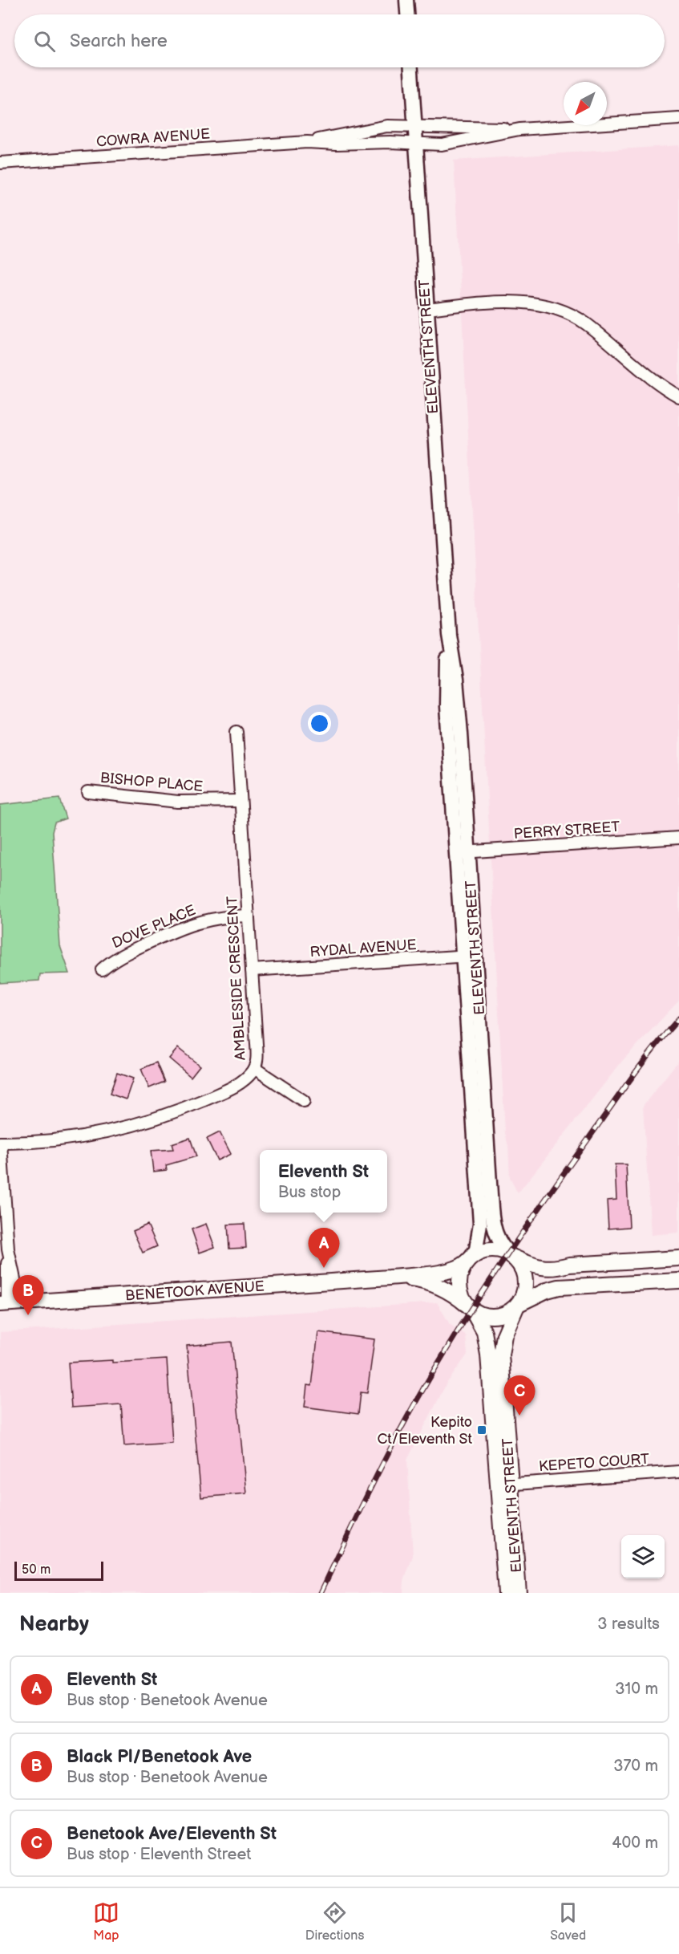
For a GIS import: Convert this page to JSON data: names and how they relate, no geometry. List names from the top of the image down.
{
  "streets": {
    "main road": ["ELEVENTH STREET", "BENETOOK AVENUE"],
    "street": [
      "COWRA AVENUE",
      "BISHOP PLACE",
      "PERRY STREET",
      "DOVE PLACE",
      "RYDAL AVENUE",
      "AMBLESIDE CRESCENT",
      "KEPETO COURT"
    ]
  },
  "crossings": [
    ["COWRA AVENUE", "ELEVENTH STREET"],
    ["ELEVENTH STREET", "PERRY STREET"],
    ["ELEVENTH STREET", "RYDAL AVENUE"],
    ["ELEVENTH STREET", "BENETOOK AVENUE"],
    ["ELEVENTH STREET", "KEPETO COURT"],
    ["BISHOP PLACE", "AMBLESIDE CRESCENT"],
    ["DOVE PLACE", "AMBLESIDE CRESCENT"],
    ["RYDAL AVENUE", "AMBLESIDE CRESCENT"]
  ],
  "places": {
    "transit": ["Kepito Ct/Eleventh St"]
  },
  "scale_bar": "50 m",
  "north": "bottom left",
  "page": {
    "search": "Search here",
    "popup": ["Eleventh St", "Bus stop"],
    "pins": ["A", "B", "C"],
    "scale": "50 m",
    "heading": ["Nearby", "3 results"],
    "list": [
      {
        "mark": "A",
        "name": "Eleventh St",
        "note": "Bus stop · Benetook Avenue",
        "value": "310 m"
      },
      {
        "mark": "B",
        "name": "Black Pl/Benetook Ave",
        "note": "Bus stop · Benetook Avenue",
        "value": "370 m"
      },
      {
        "mark": "C",
        "name": "Benetook Ave/Eleventh St",
        "note": "Bus stop · Eleventh Street",
        "value": "400 m"
      }
    ],
    "nav": ["Map", "Directions", "Saved"]
  }
}
